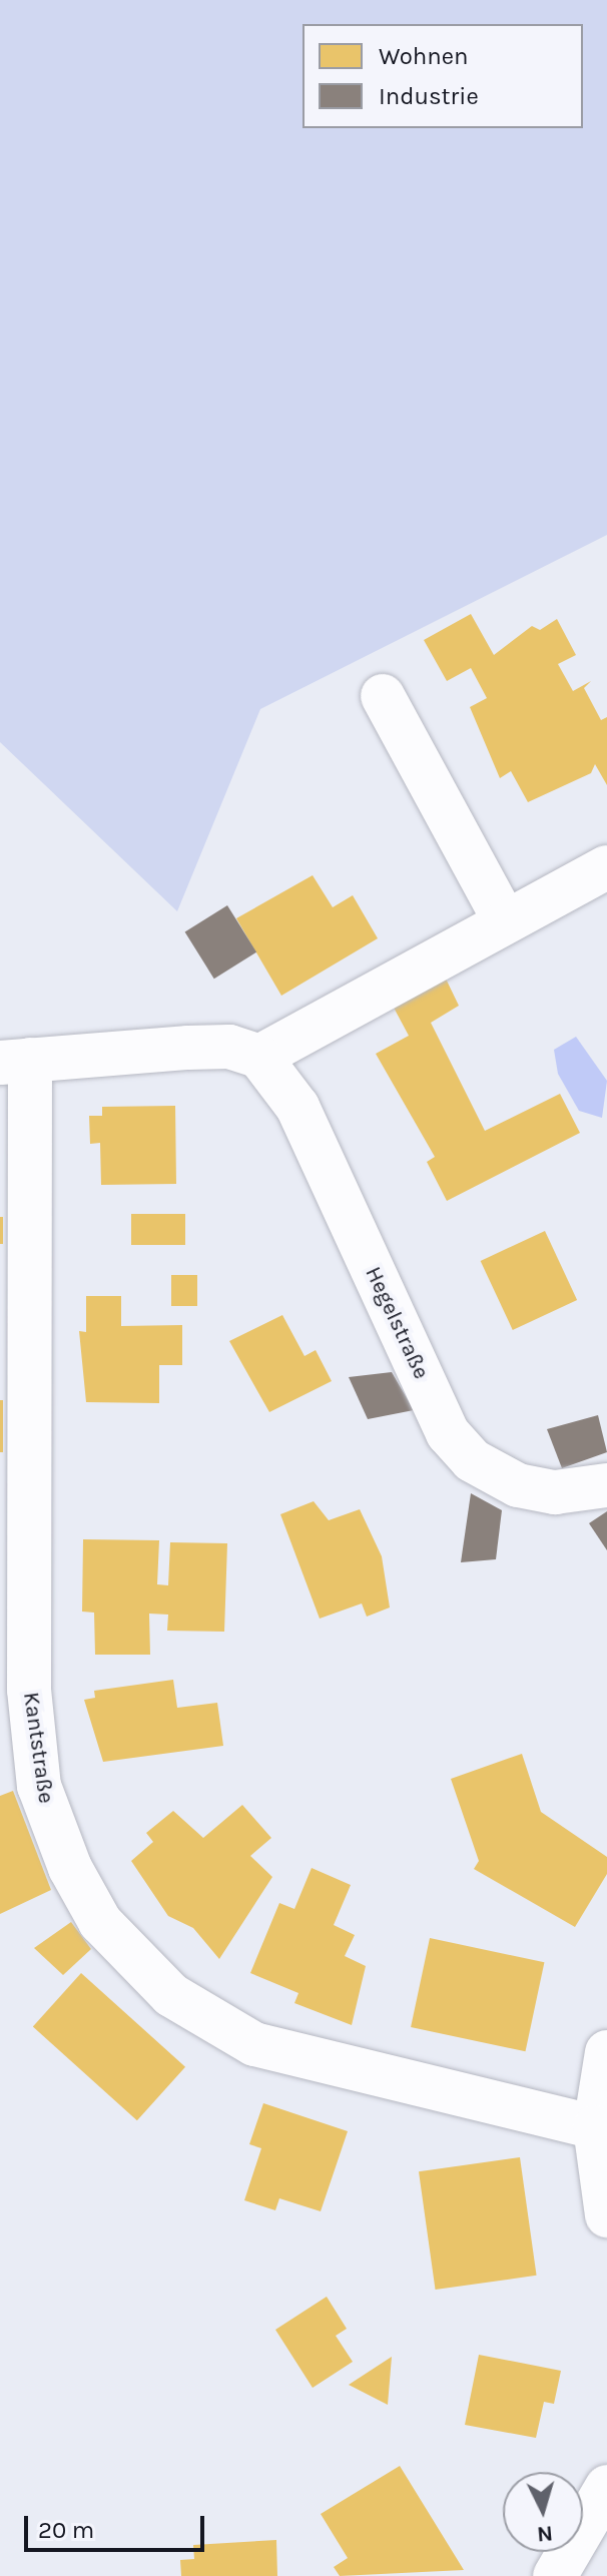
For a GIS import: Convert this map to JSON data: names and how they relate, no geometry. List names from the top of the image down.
{
  "streets": {
    "street": ["Hegelstraße", "Kantstraße"]
  },
  "legend": ["Wohnen", "Industrie"],
  "scale_bar": "20 m",
  "north": "bottom"
}
